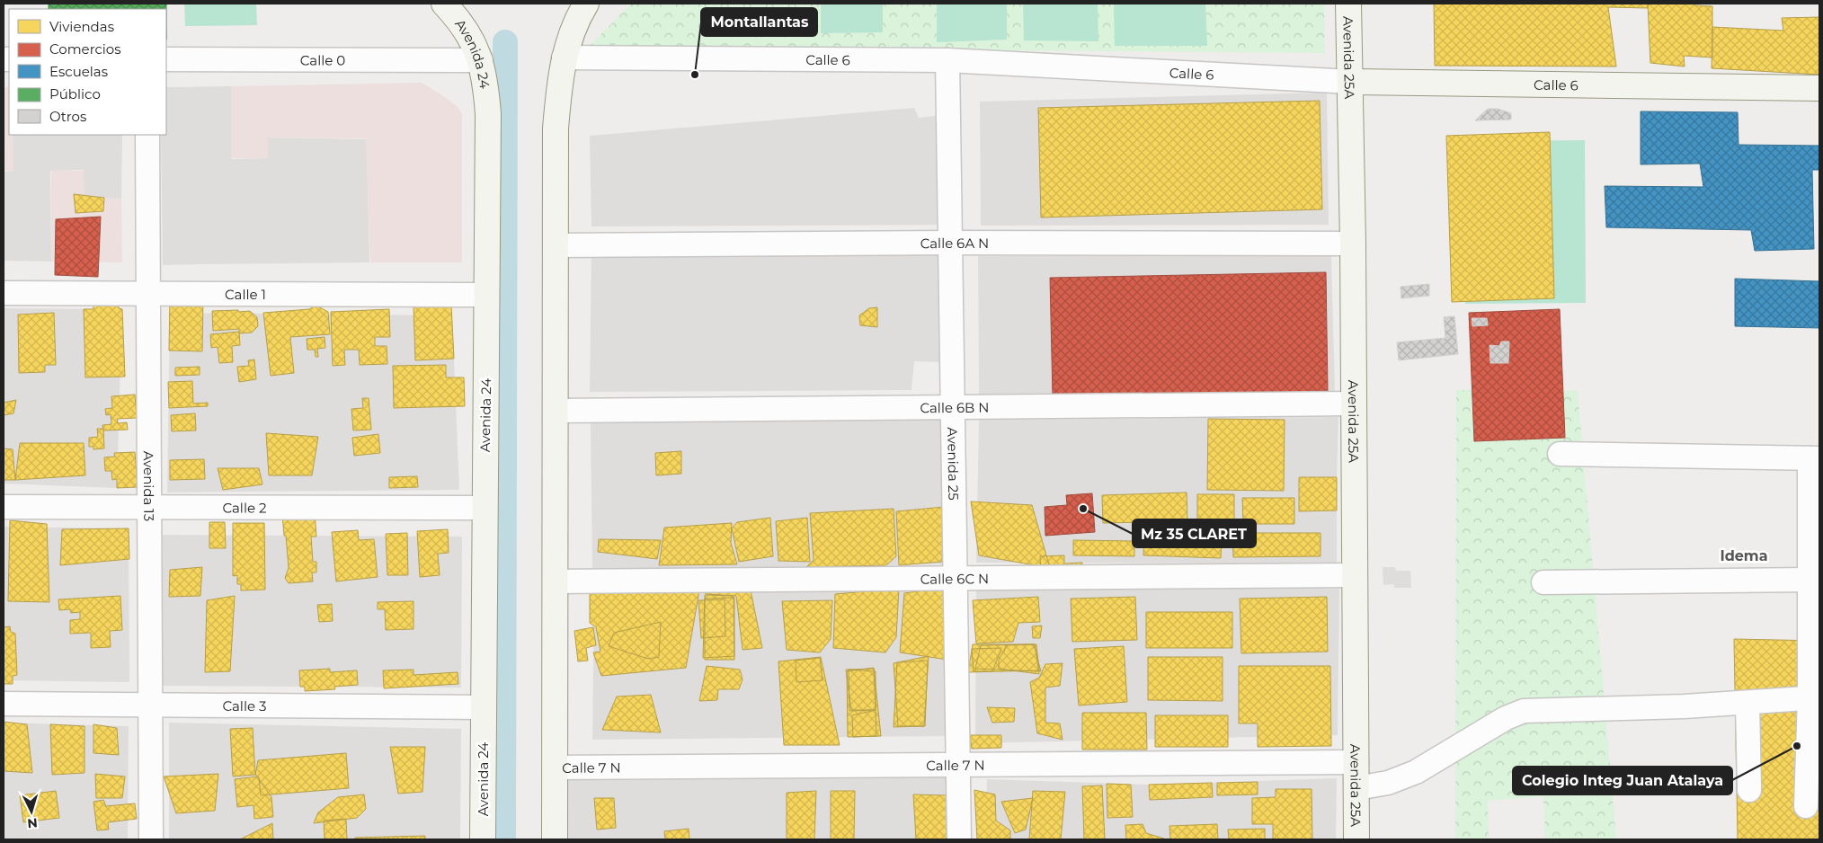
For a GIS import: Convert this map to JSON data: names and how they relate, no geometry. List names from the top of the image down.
{
  "streets": {
    "street": [
      "Avenida 24",
      "Avenida 25A",
      "Calle 6",
      "Calle 0",
      "Calle 6A N",
      "Calle 1",
      "Calle 6B N",
      "Avenida 25",
      "Avenida 13",
      "Calle 2",
      "Calle 6C N",
      "Calle 3",
      "Calle 7 N"
    ]
  },
  "crossings": [
    ["Avenida 24", "Calle 0"],
    ["Avenida 24", "Calle 1"],
    ["Avenida 24", "Calle 2"],
    ["Avenida 24", "Calle 3"],
    ["Avenida 25A", "Calle 6"],
    ["Avenida 25A", "Calle 6A N"],
    ["Avenida 25A", "Calle 6B N"],
    ["Avenida 25A", "Calle 6C N"],
    ["Avenida 25A", "Calle 7 N"],
    ["Calle 6", "Avenida 25"],
    ["Calle 6A N", "Avenida 25"],
    ["Calle 1", "Avenida 13"],
    ["Calle 6B N", "Avenida 25"],
    ["Avenida 25", "Calle 6C N"],
    ["Avenida 25", "Calle 7 N"],
    ["Avenida 13", "Calle 2"],
    ["Avenida 13", "Calle 3"]
  ],
  "districts": ["Idema"],
  "places": ["Montallantas", "Mz 35 CLARET", "Colegio Integ Juan Atalaya"],
  "legend": [
    "Viviendas",
    "Comercios",
    "Escuelas",
    "Público",
    "Otros"
  ],
  "north": "bottom"
}
